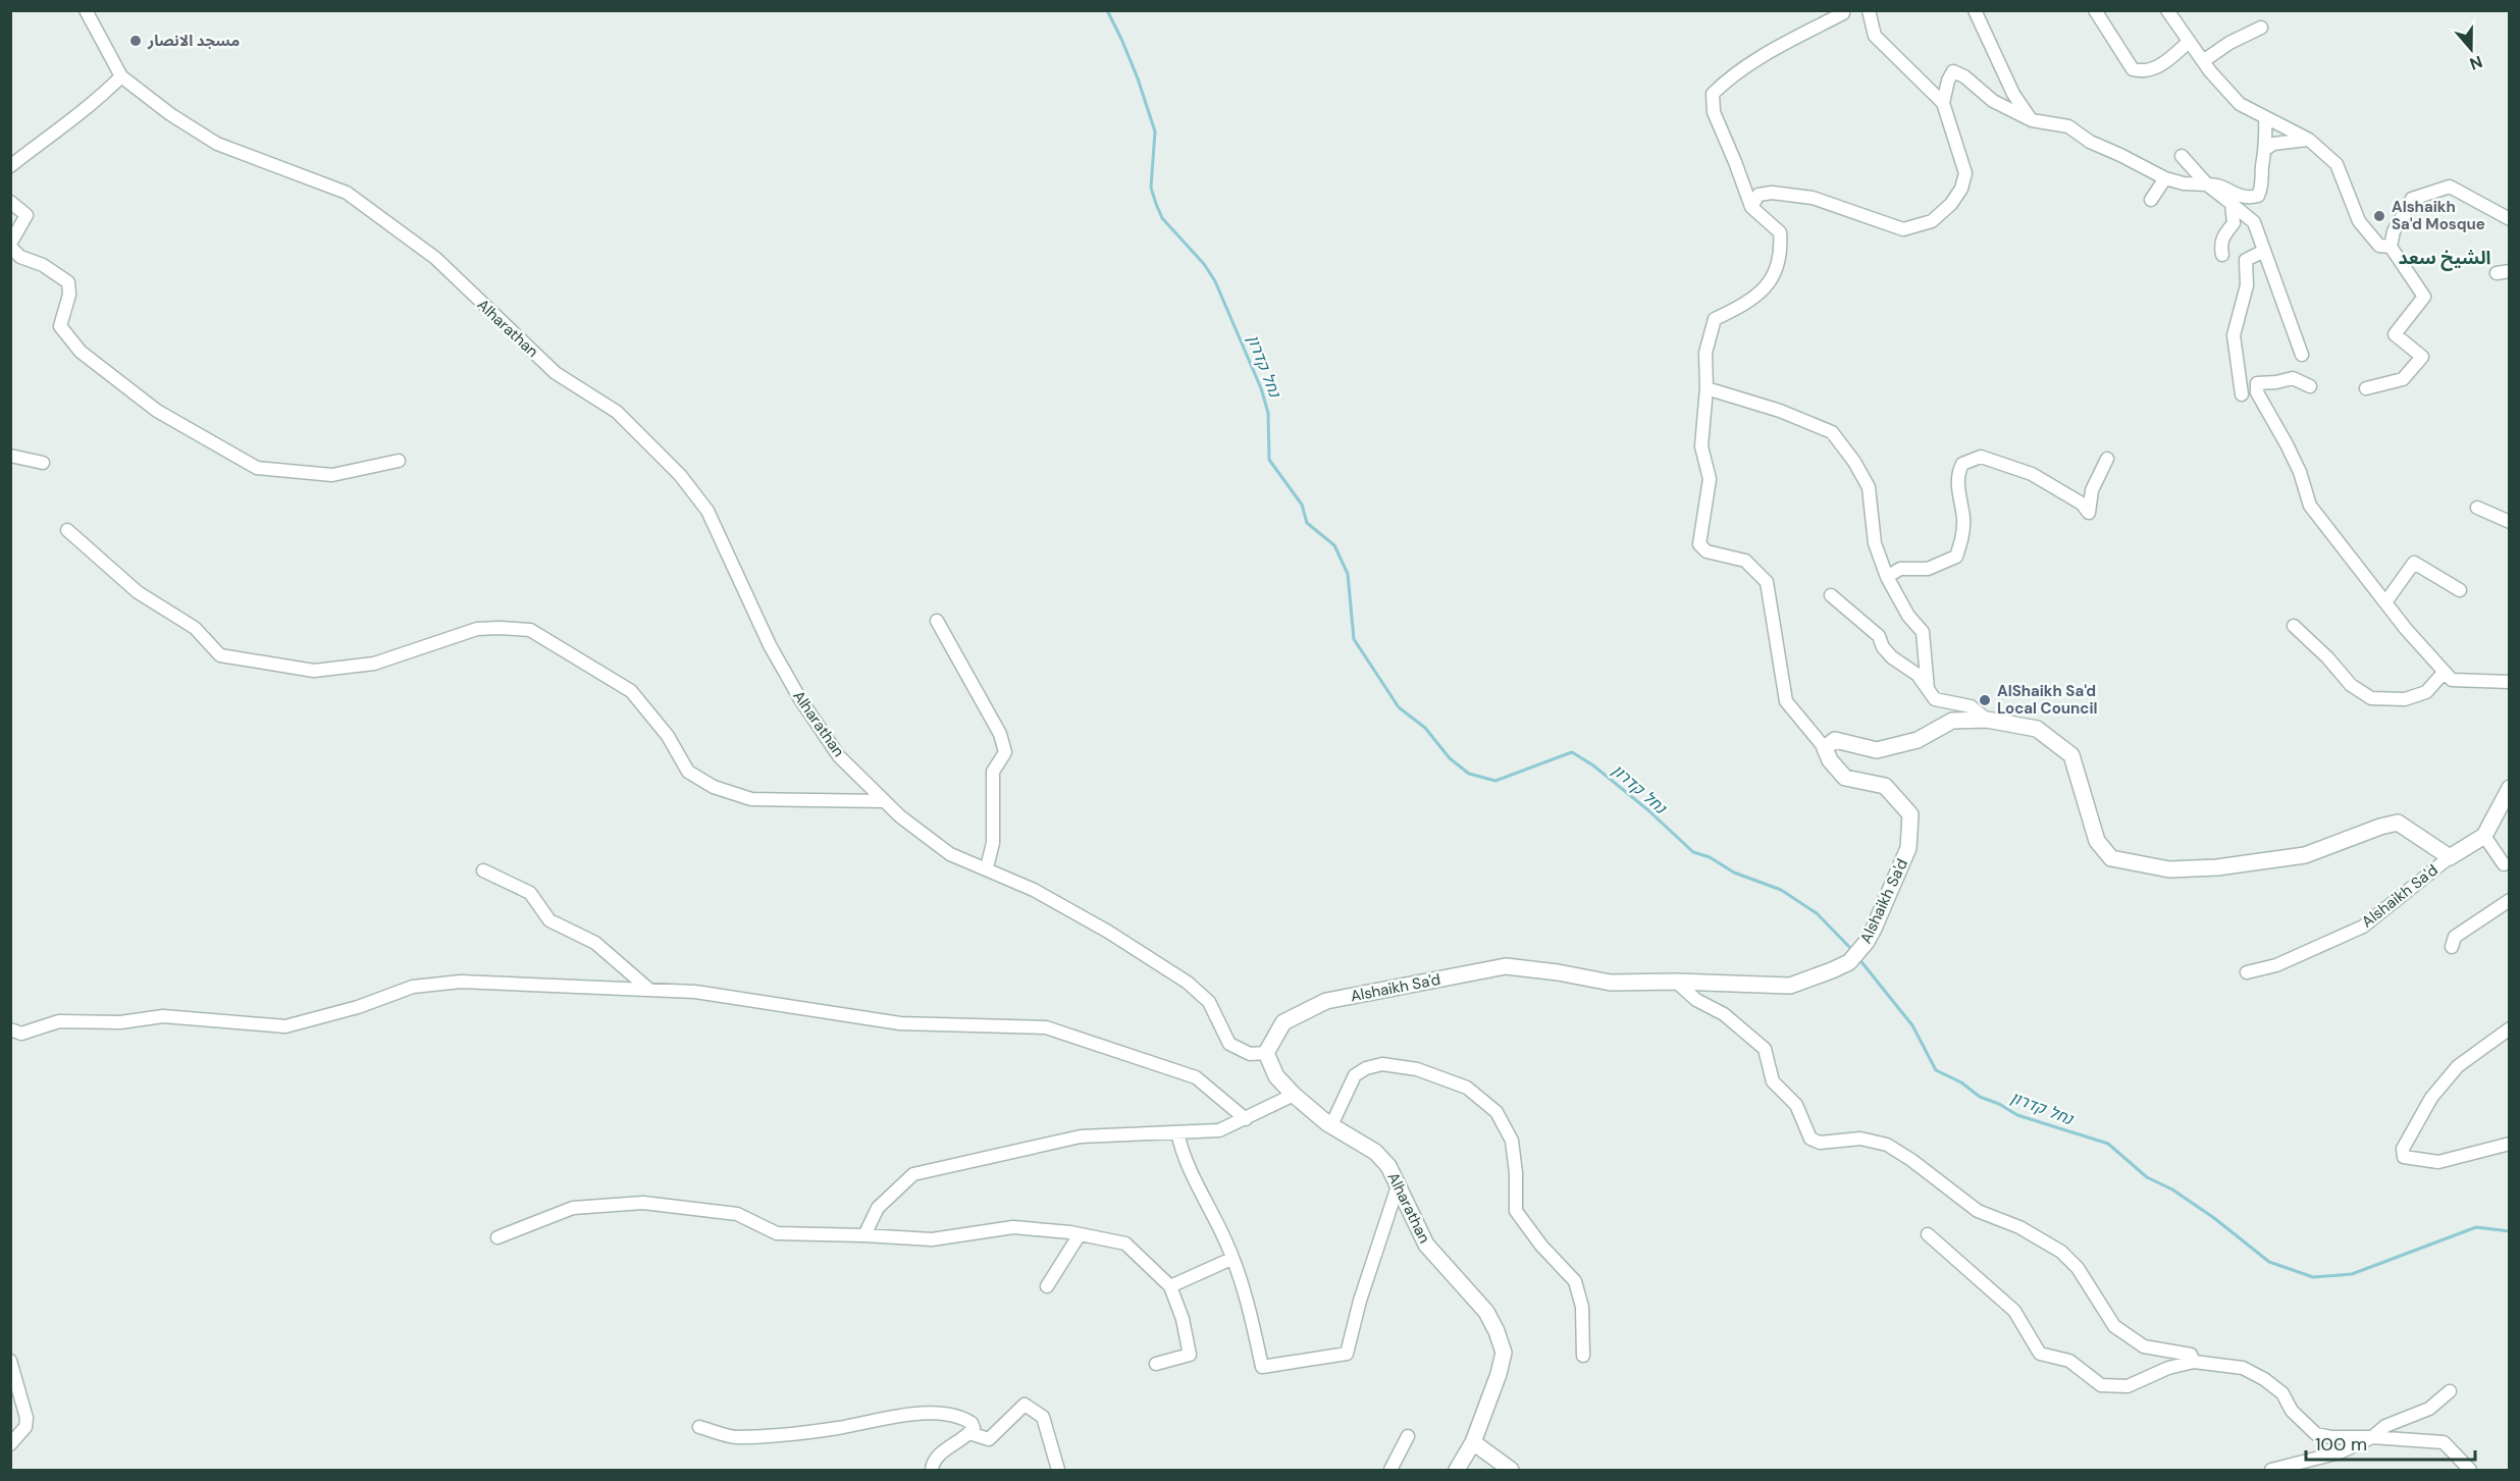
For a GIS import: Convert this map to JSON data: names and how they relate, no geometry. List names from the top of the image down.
{
  "streets": {
    "street": ["Alharathan", "Alshaikh Sa'd"]
  },
  "crossings": [
    ["Alharathan", "Alshaikh Sa'd"]
  ],
  "districts": ["الشيخ سعد"],
  "water": ["נחל קדרון"],
  "places": ["مسجد الانصار", "Alshaikh Sa'd Mosque", "AlShaikh Sa'd Local Council"],
  "scale_bar": "100 m",
  "north": "bottom"
}
